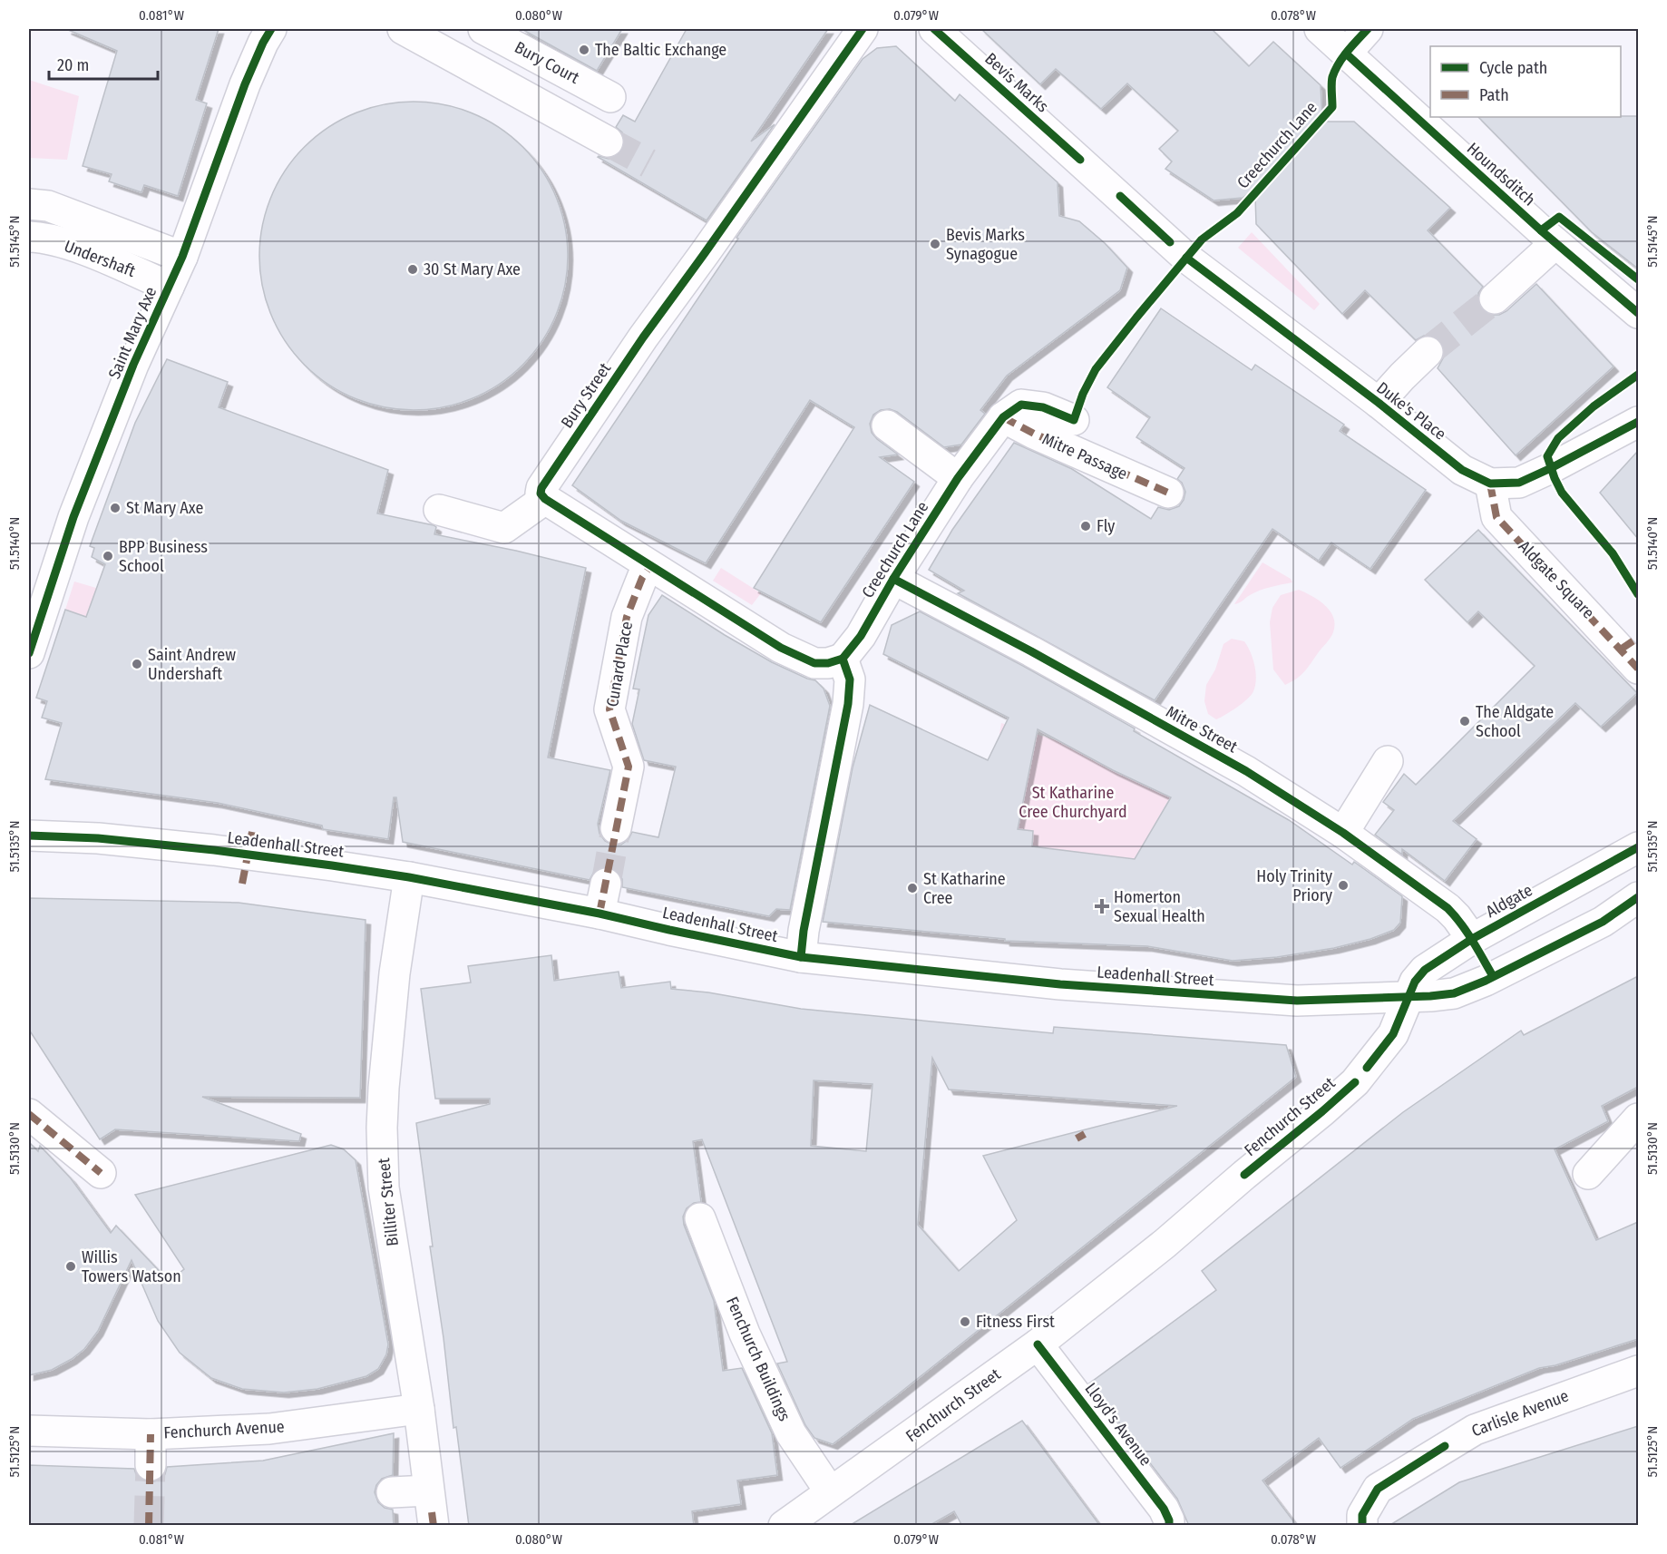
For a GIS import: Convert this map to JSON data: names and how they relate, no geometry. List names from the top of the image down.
{
  "streets": {
    "street": [
      "Bury Court",
      "Bevis Marks",
      "Creechurch Lane",
      "Houndsditch",
      "Undershaft",
      "Saint Mary Axe",
      "Bury Street",
      "Duke's Place",
      "Mitre Passage",
      "Aldgate Square",
      "Cunard Place",
      "Mitre Street",
      "Leadenhall Street",
      "Aldgate",
      "Fenchurch Street",
      "Billiter Street",
      "Fenchurch Buildings",
      "Carlisle Avenue",
      "Lloyd's Avenue",
      "Fenchurch Avenue"
    ]
  },
  "crossings": [
    ["Bevis Marks", "Duke's Place"],
    ["Creechurch Lane", "Mitre Passage"],
    ["Creechurch Lane", "Mitre Street"],
    ["Undershaft", "Saint Mary Axe"],
    ["Duke's Place", "Aldgate Square"],
    ["Mitre Street", "Aldgate"],
    ["Leadenhall Street", "Aldgate"],
    ["Leadenhall Street", "Billiter Street"],
    ["Aldgate", "Fenchurch Street"],
    ["Fenchurch Street", "Fenchurch Buildings"],
    ["Fenchurch Street", "Lloyd's Avenue"],
    ["Billiter Street", "Fenchurch Avenue"]
  ],
  "parks": ["St Katharine Cree Churchyard"],
  "places": {
    "other": [
      "The Baltic Exchange",
      "Bevis Marks Synagogue",
      "30 St Mary Axe",
      "St Mary Axe",
      "Fly",
      "BPP Business School",
      "Saint Andrew Undershaft",
      "The Aldgate School",
      "Holy Trinity Priory",
      "St Katharine Cree",
      "Willis Towers Watson",
      "Fitness First"
    ],
    "health": ["Homerton Sexual Health"]
  },
  "legend": ["Cycle path", "Path"],
  "scale_bar": "20 m",
  "coordinates": [
    "0.081°W",
    "0.080°W",
    "0.079°W",
    "0.078°W",
    "51.5145°N",
    "51.5140°N",
    "51.5135°N",
    "51.5130°N",
    "51.5125°N"
  ]
}
